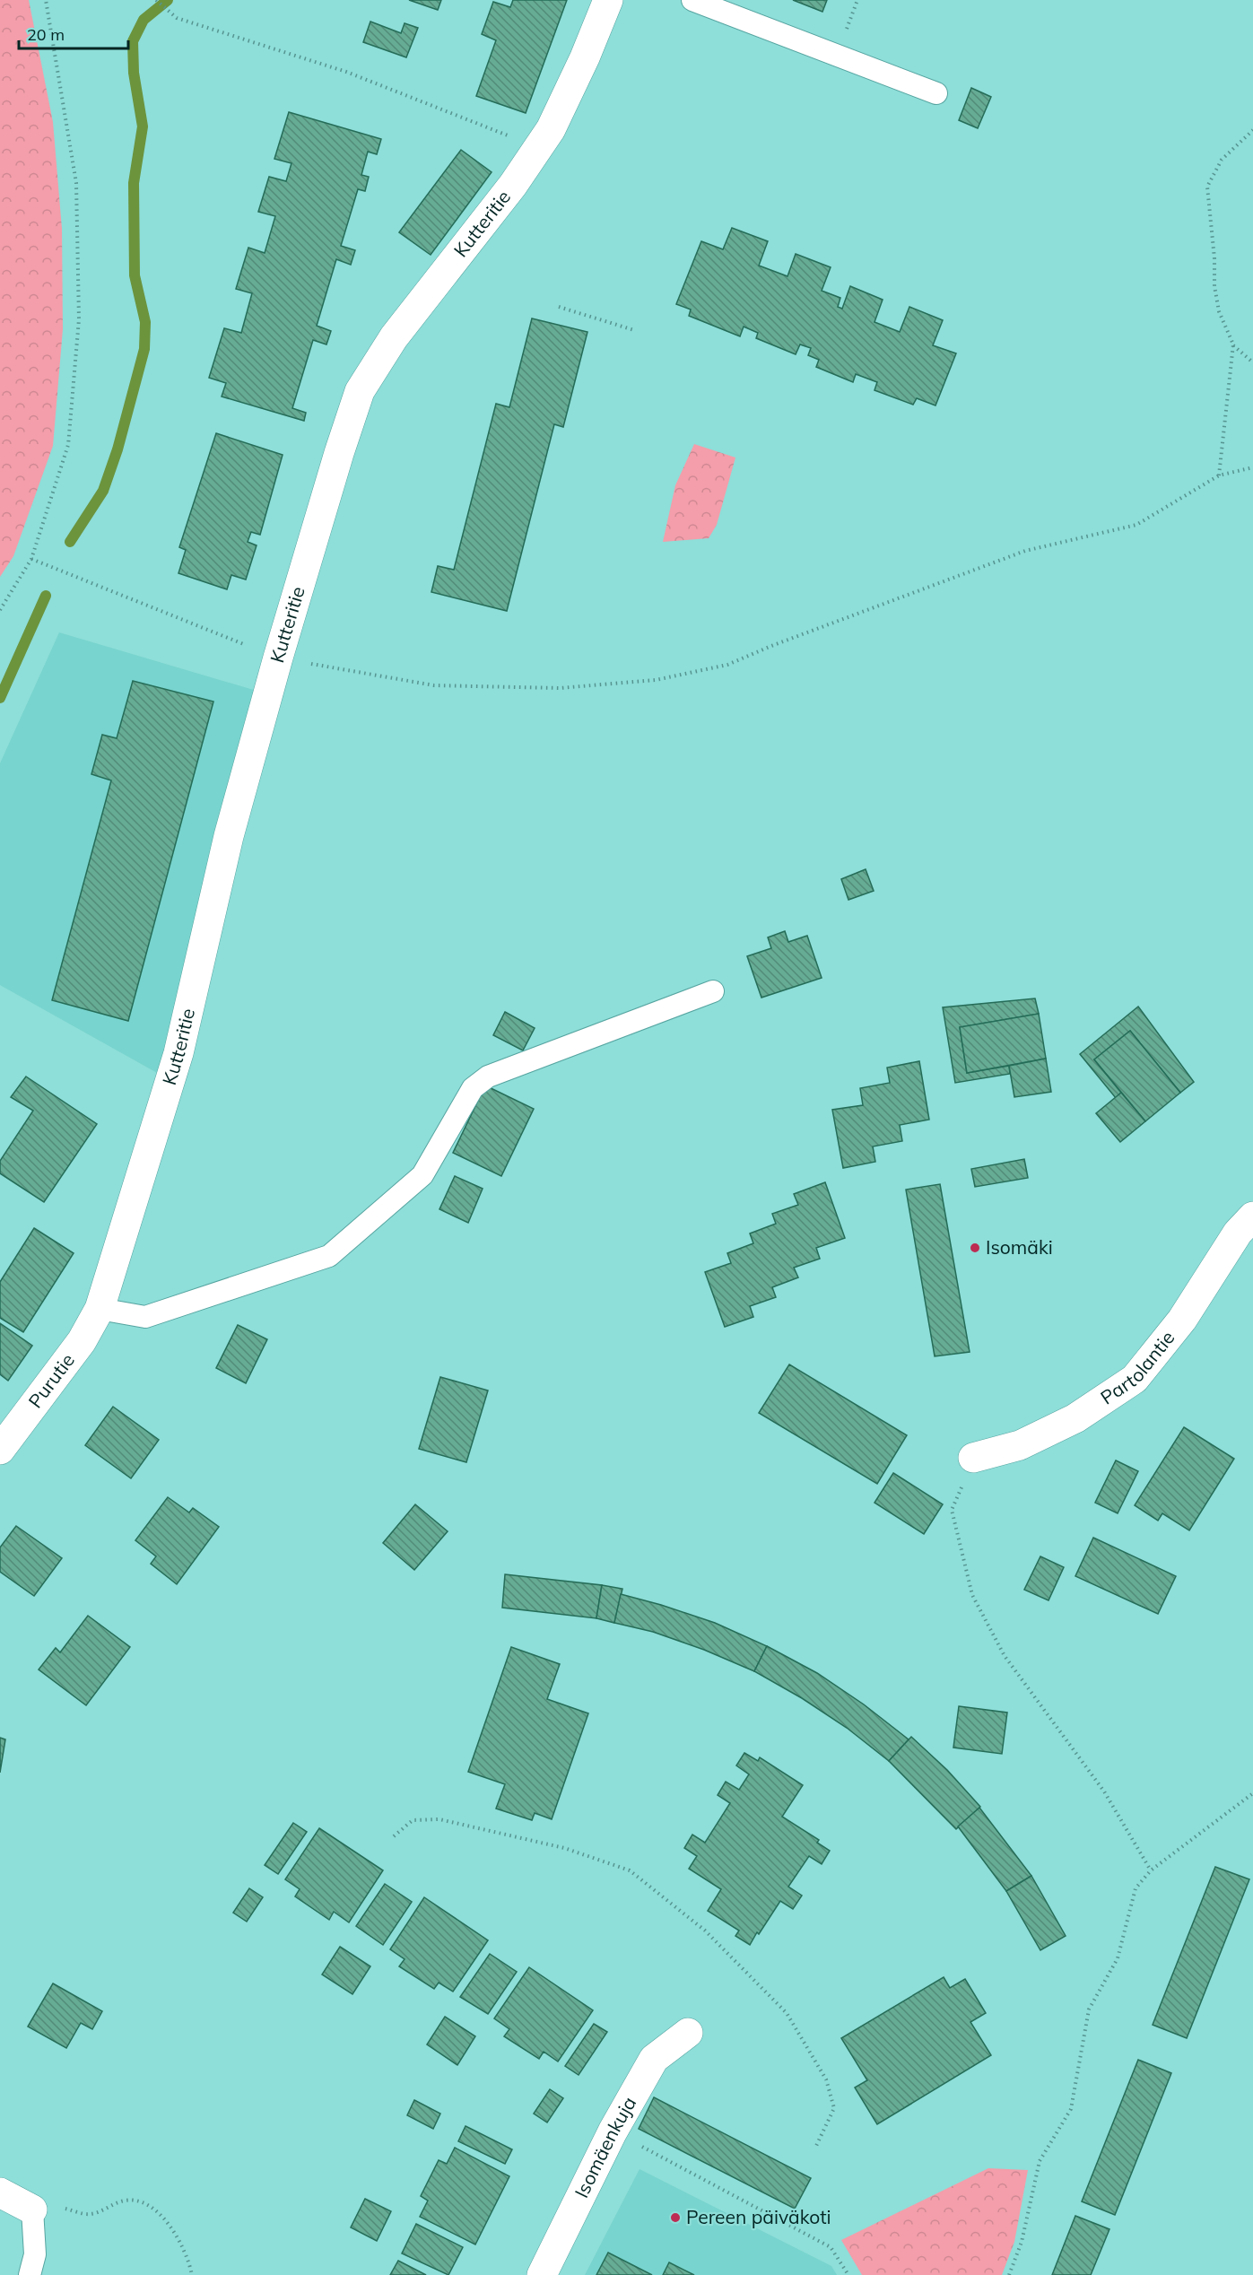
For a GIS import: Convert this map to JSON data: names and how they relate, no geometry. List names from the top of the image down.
{
  "streets": {
    "street": [
      "Kutteritie",
      "Partolantie",
      "Purutie",
      "Isomäenkuja"
    ]
  },
  "crossings": [
    ["Kutteritie", "Purutie"]
  ],
  "places": ["Isomäki", "Pereen päiväkoti"],
  "scale_bar": "20 m"
}
